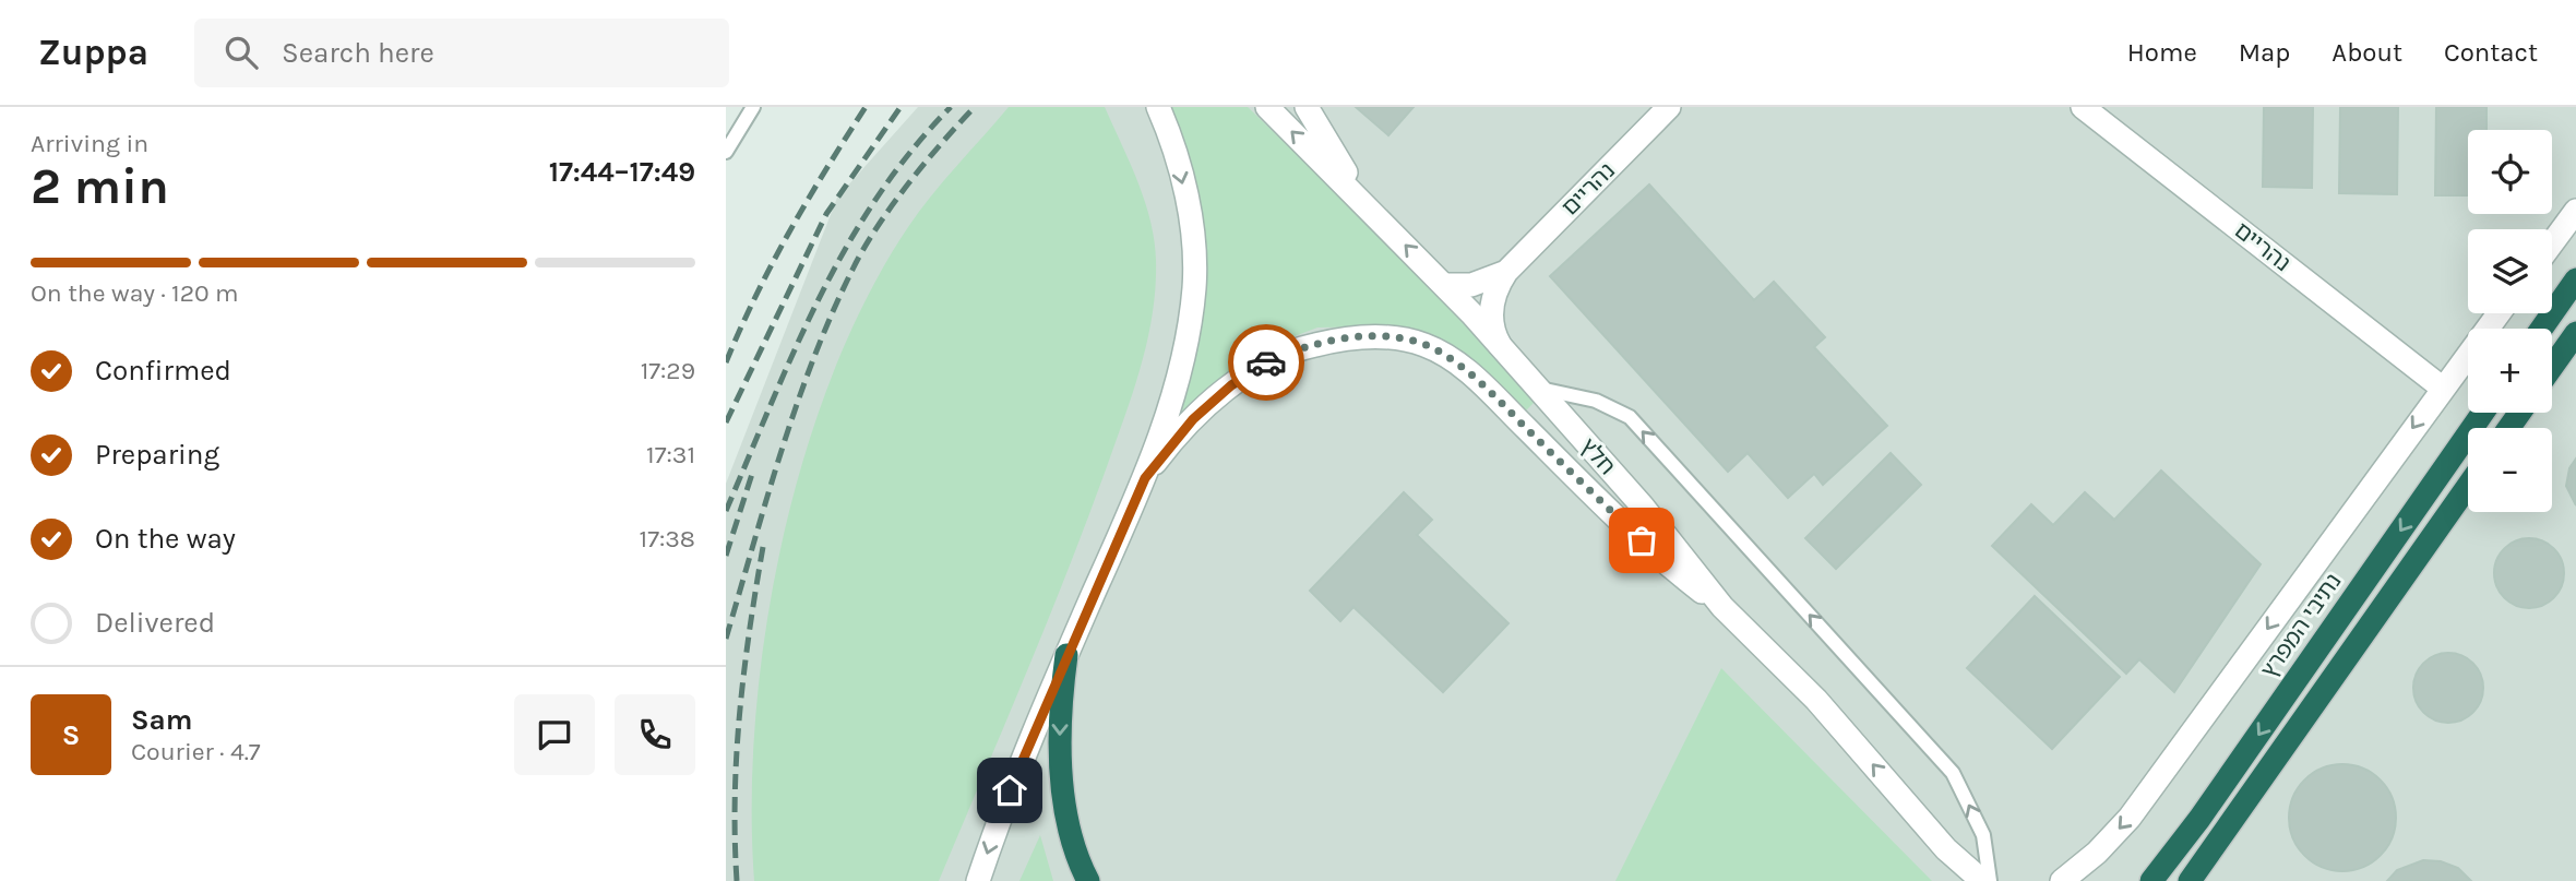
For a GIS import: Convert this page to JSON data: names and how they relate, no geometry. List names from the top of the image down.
{
  "streets": {
    "highway": ["נתיבי המפרץ"],
    "street": ["נהריים", "חלץ"]
  },
  "one_way": ["חלץ"],
  "page": {
    "header": "Zuppa",
    "search": "Search here",
    "nav": [
      "Home",
      "Map",
      "About",
      "Contact"
    ],
    "heading": ["2 min", "Arriving in", "17:44–17:49"],
    "panel": ["Sam", "Courier · 4.7"],
    "map_buttons": ["+", "−"],
    "bar": "On the way · 120 m",
    "list": [
      ["Confirmed", "17:29"],
      ["Preparing", "17:31"],
      ["On the way", "17:38"],
      "Delivered"
    ],
    "round": "S"
  }
}
